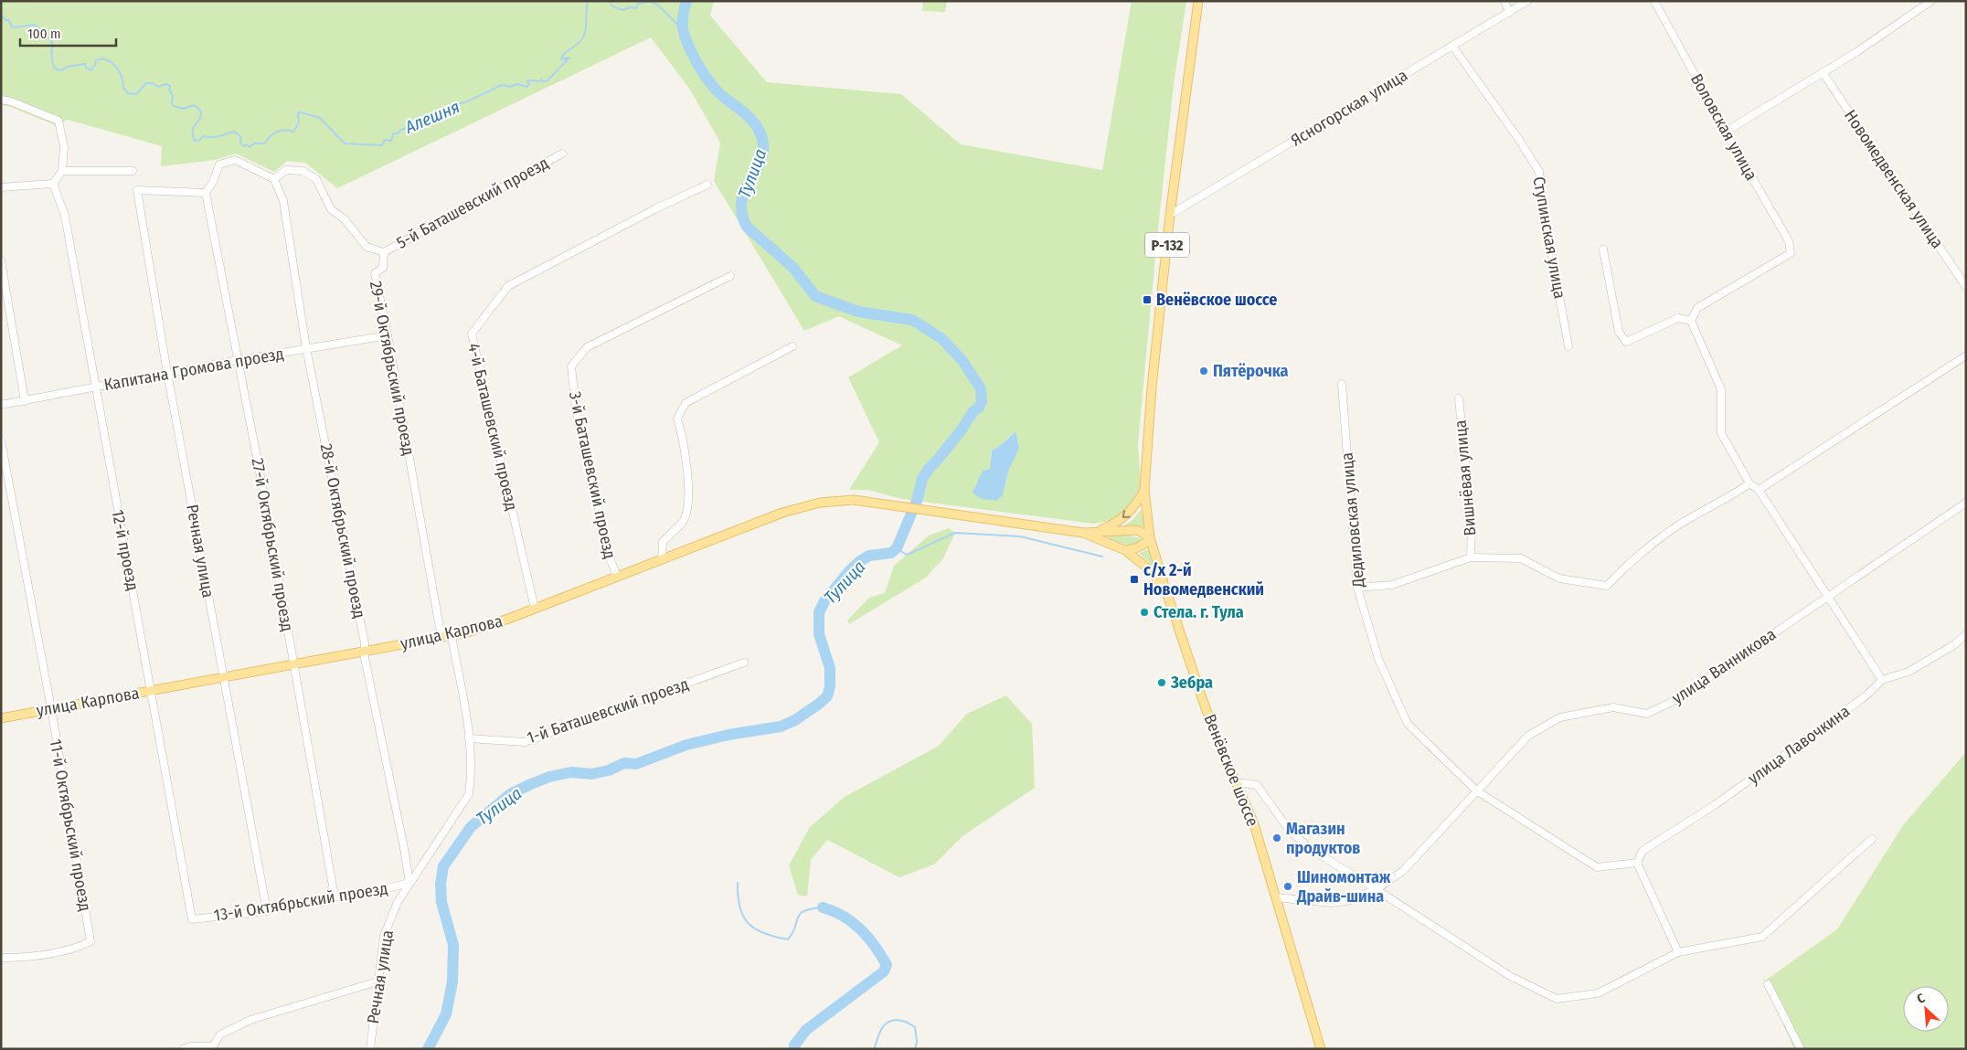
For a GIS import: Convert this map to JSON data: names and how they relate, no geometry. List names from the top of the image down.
{
  "streets": {
    "main road": ["Р-132", "улица Карпова", "Венёвское шоссе"],
    "street": [
      "Ясногорская улица",
      "Воловская улица",
      "Новомедвенская улица",
      "5-й Баташевский проезд",
      "Ступинская улица",
      "29-й Октябрьский проезд",
      "Капитана Громова проезд",
      "4-й Баташевский проезд",
      "3-й Баташевский проезд",
      "Вишнёвая улица",
      "Дедиловская улица",
      "28-й Октябрьский проезд",
      "27-й Октябрьский проезд",
      "12-й проезд",
      "Речная улица",
      "улица Ванникова",
      "1-й Баташевский проезд",
      "улица Лавочкина",
      "11-й Октябрьский проезд",
      "13-й Октябрьский проезд"
    ]
  },
  "crossings": [
    ["Ясногорская улица", "Ступинская улица"],
    ["Ясногорская улица", "Венёвское шоссе"],
    ["5-й Баташевский проезд", "29-й Октябрьский проезд"],
    ["29-й Октябрьский проезд", "Капитана Громова проезд"],
    ["29-й Октябрьский проезд", "улица Карпова"],
    ["Капитана Громова проезд", "28-й Октябрьский проезд"],
    ["Капитана Громова проезд", "27-й Октябрьский проезд"],
    ["Капитана Громова проезд", "12-й проезд"],
    ["Капитана Громова проезд", "Речная улица"],
    ["4-й Баташевский проезд", "улица Карпова"],
    ["3-й Баташевский проезд", "улица Карпова"],
    ["Дедиловская улица", "улица Ванникова"],
    ["Дедиловская улица", "улица Лавочкина"],
    ["28-й Октябрьский проезд", "Речная улица"],
    ["28-й Октябрьский проезд", "улица Карпова"],
    ["28-й Октябрьский проезд", "13-й Октябрьский проезд"],
    ["27-й Октябрьский проезд", "Речная улица"],
    ["27-й Октябрьский проезд", "улица Карпова"],
    ["27-й Октябрьский проезд", "13-й Октябрьский проезд"],
    ["12-й проезд", "улица Карпова"],
    ["12-й проезд", "13-й Октябрьский проезд"],
    ["Речная улица", "улица Карпова"],
    ["Речная улица", "13-й Октябрьский проезд"],
    ["улица Карпова", "11-й Октябрьский проезд"],
    ["улица Ванникова", "Венёвское шоссе"]
  ],
  "water": ["Алешня", "Тулица"],
  "places": {
    "transit": ["Венёвское шоссе", "с/х 2-й Новомедвенский"],
    "other": [
      "Пятёрочка",
      "Стела. г. Тула",
      "Зебра",
      "Магазин продуктов",
      "Шиномонтаж Драйв-шина"
    ]
  },
  "scale_bar": "100 m",
  "north": "top left"
}
